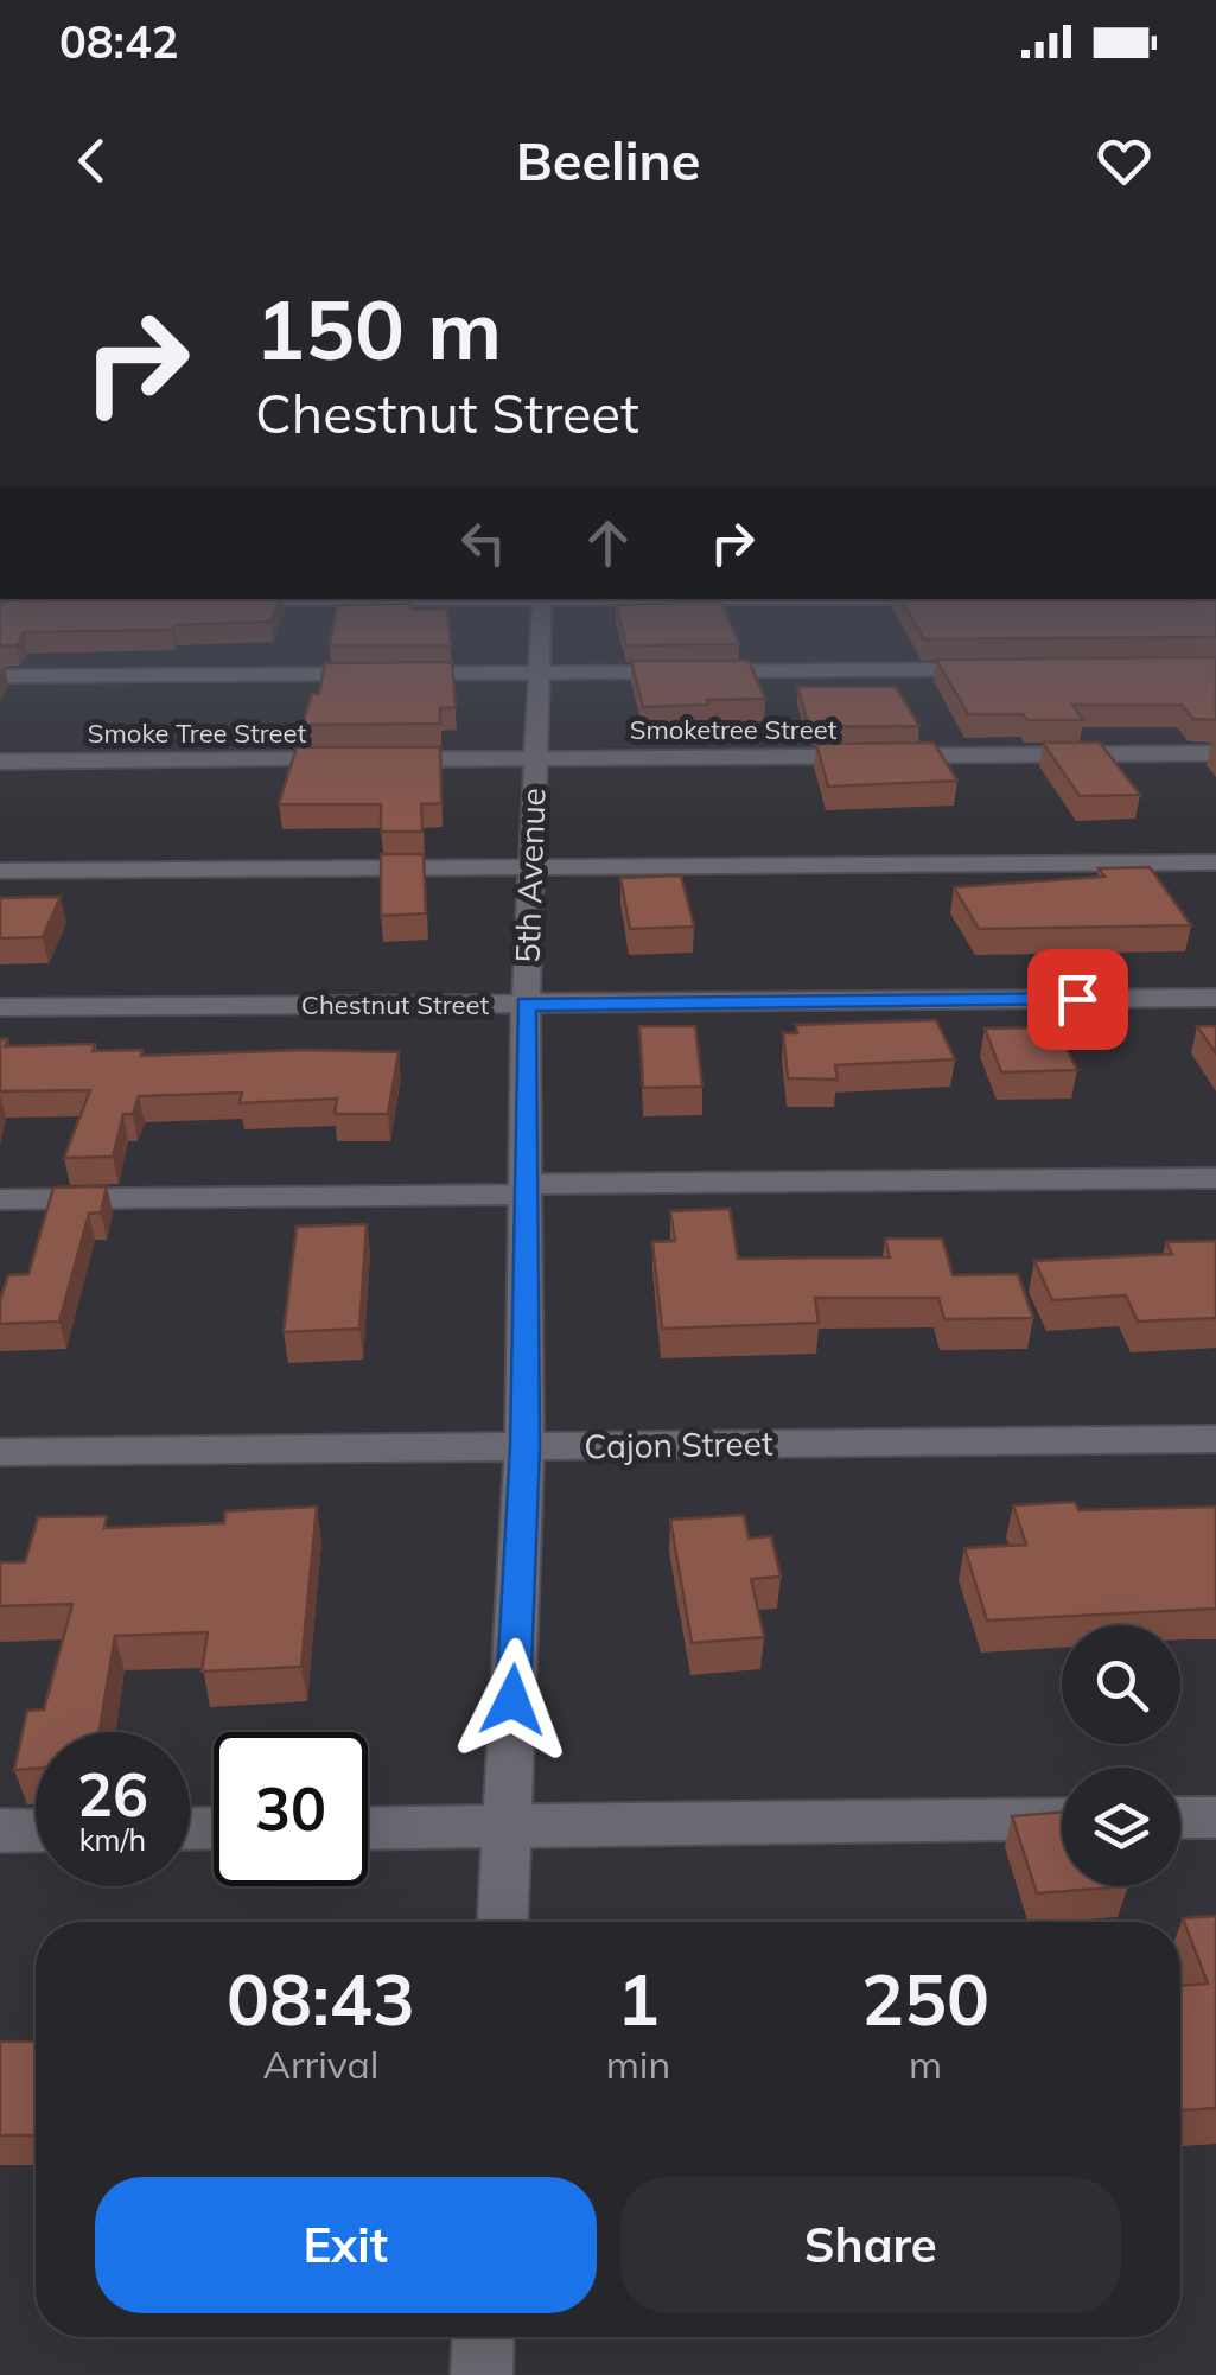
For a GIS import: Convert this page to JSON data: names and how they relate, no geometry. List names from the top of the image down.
{
  "streets": {
    "street": [
      "Smoketree Street",
      "Smoke Tree Street",
      "5th Avenue",
      "Chestnut Street",
      "Cajon Street"
    ]
  },
  "crossings": [
    ["Smoketree Street", "Smoke Tree Street"],
    ["Smoketree Street", "5th Avenue"],
    ["Smoke Tree Street", "5th Avenue"],
    ["5th Avenue", "Chestnut Street"],
    ["5th Avenue", "Cajon Street"]
  ],
  "page": {
    "status": "08:42",
    "header": "Beeline",
    "turn": ["150 m", "Chestnut Street"],
    "speed": "26 km/h",
    "limit": "30",
    "eta": [
      "08:43",
      "Arrival",
      "1",
      "min",
      "250",
      "m"
    ],
    "buttons": ["Exit", "Share"]
  }
}
